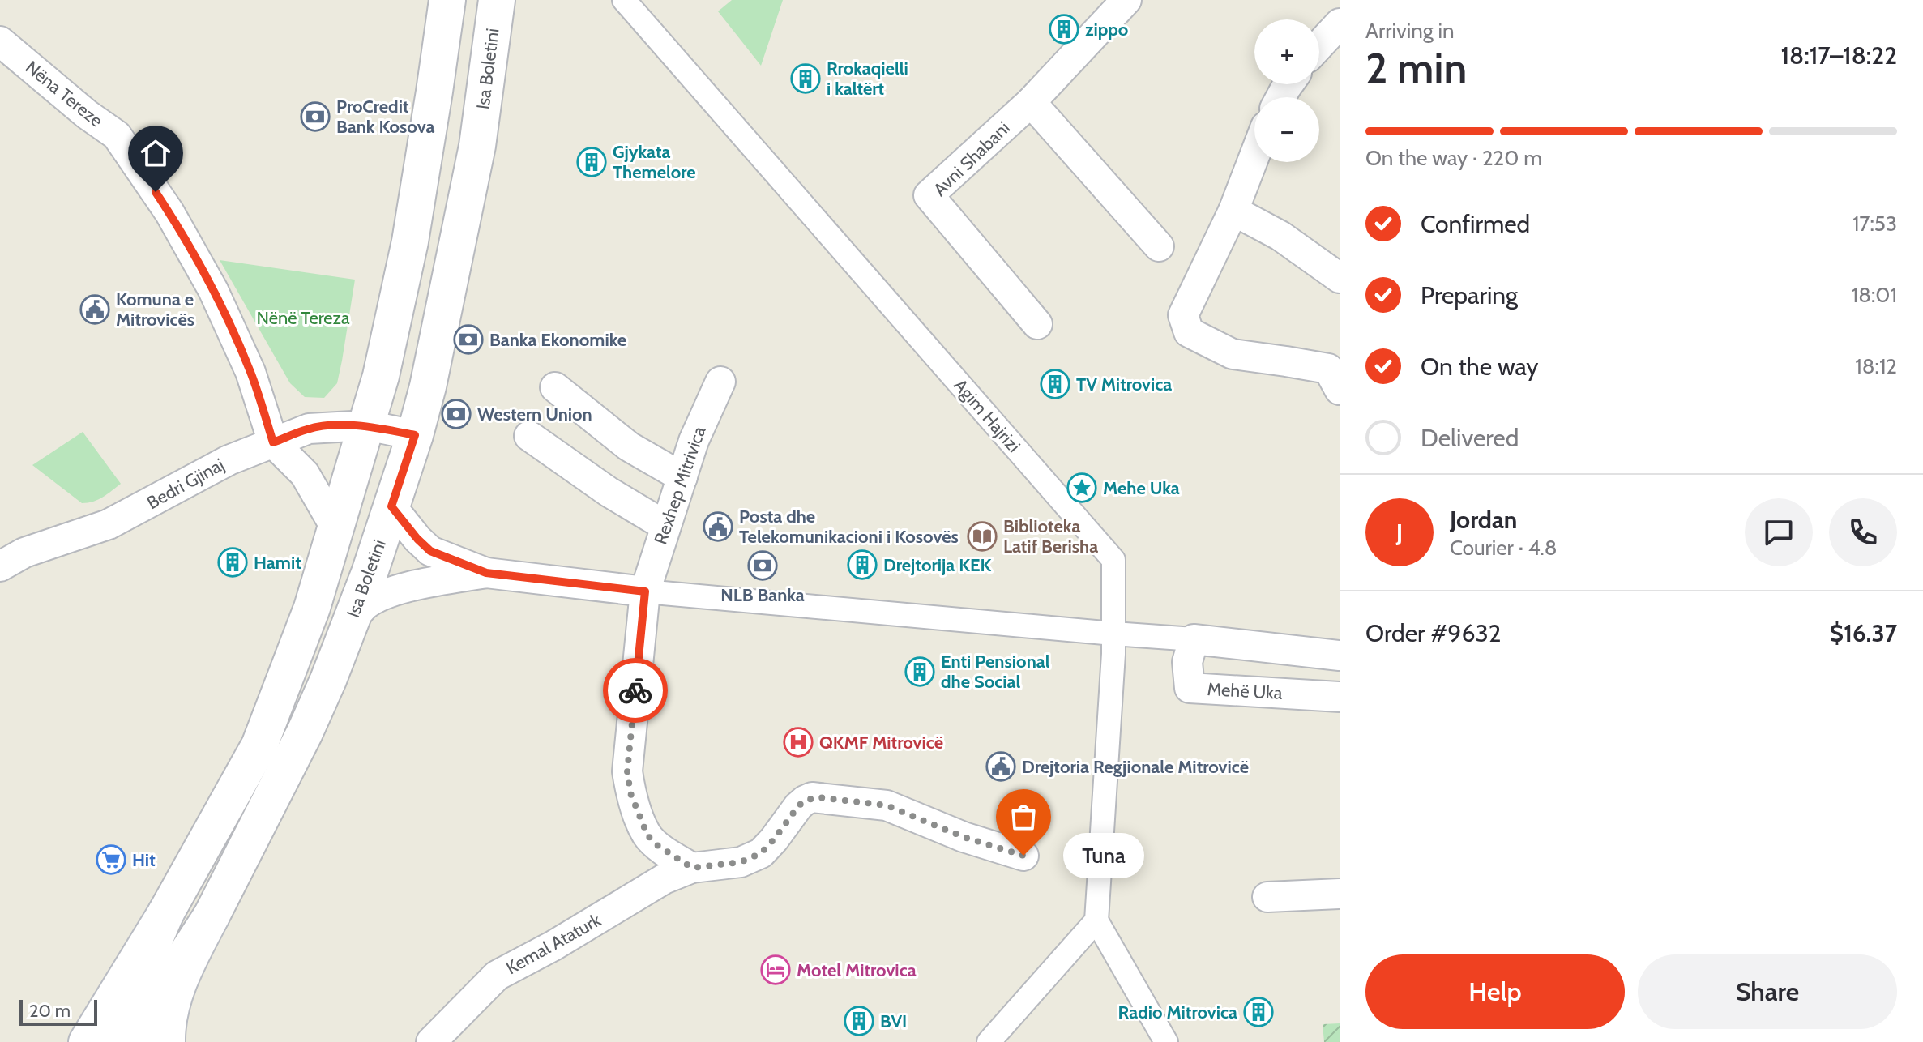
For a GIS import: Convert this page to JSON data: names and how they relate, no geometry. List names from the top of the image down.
{
  "streets": {
    "street": [
      "Isa Boletini",
      "Nëna Tereze",
      "Avni Shabani",
      "Agim Hajrizi",
      "Bedri Gjinaj",
      "Rexhep Mitrivica",
      "Mehë Uka",
      "Kemal Ataturk"
    ]
  },
  "crossings": [
    ["Nëna Tereze", "Bedri Gjinaj"]
  ],
  "parks": ["Nënë Tereza"],
  "places": {
    "building": [
      "zippo",
      "Rrokaqielli i kaltërt",
      "Gjykata Themelore",
      "TV Mitrovica",
      "Hamit",
      "Drejtorija KEK",
      "Enti Pensional dhe Social",
      "Radio Mitrovica",
      "BVI"
    ],
    "bank": [
      "ProCredit Bank Kosova",
      "Banka Ekonomike",
      "Western Union",
      "NLB Banka"
    ],
    "public building": ["Komuna e Mitrovicës", "Posta dhe Telekomunikacioni i Kosovës", "Drejtoria Regjionale Mitrovicë"],
    "place": ["Mehe Uka"],
    "library": ["Biblioteka Latif Berisha"],
    "hospital": ["QKMF Mitrovicë"],
    "other": ["Tuna"],
    "supermarket": ["Hit"],
    "hotel": ["Motel Mitrovica"]
  },
  "scale_bar": "20 m",
  "page": {
    "heading": ["2 min", "Arriving in", "18:17–18:22"],
    "panel": [
      "Jordan",
      "Courier · 4.8",
      "Order #9632",
      "$16.37"
    ],
    "map_buttons": ["+", "−"],
    "bar": "On the way · 220 m",
    "list": [
      ["Confirmed", "17:53"],
      ["Preparing", "18:01"],
      ["On the way", "18:12"],
      "Delivered"
    ],
    "round": "J",
    "bubble": "Tuna",
    "buttons": ["Help", "Share"],
    "scale": "20 m"
  }
}
